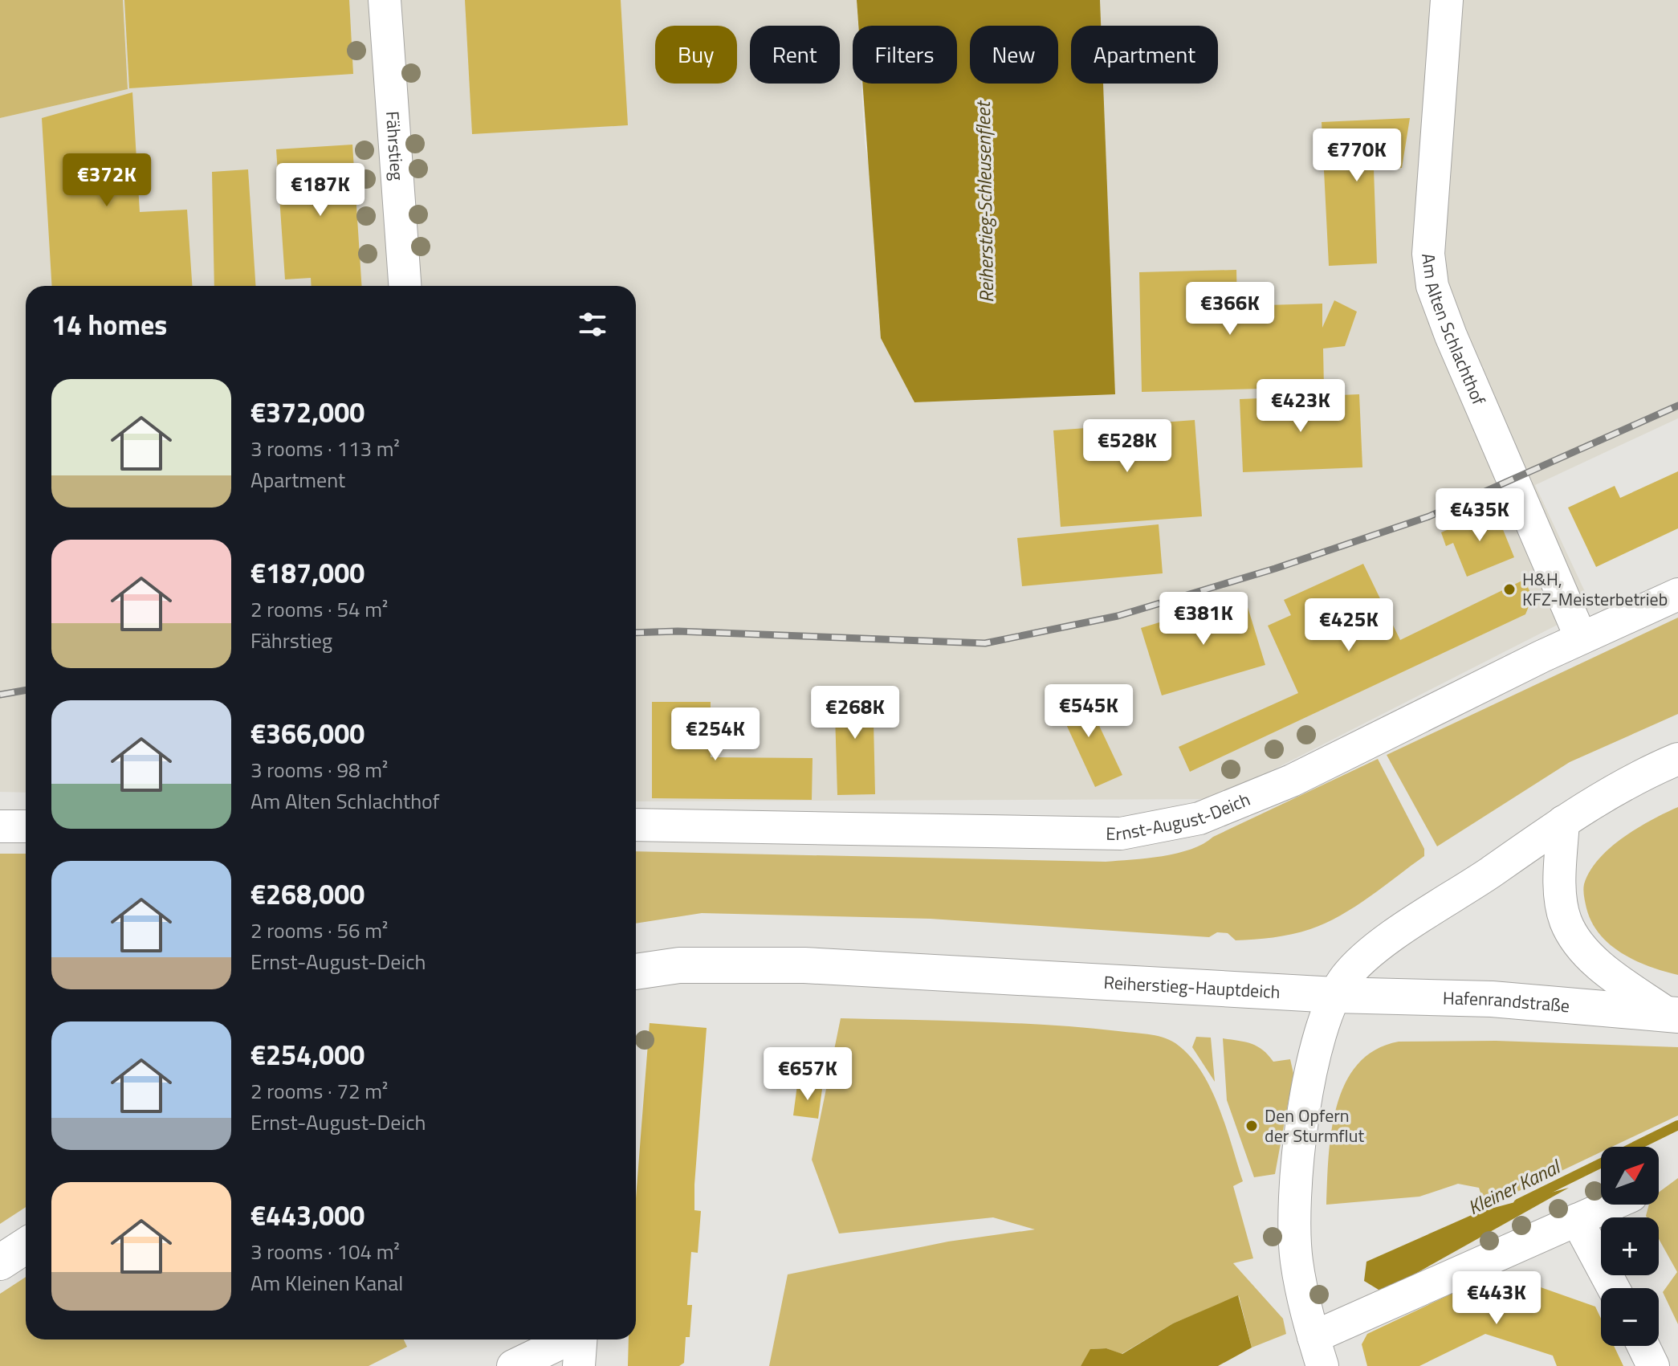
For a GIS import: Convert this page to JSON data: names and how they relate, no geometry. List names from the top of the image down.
{
  "streets": {
    "main road": ["Reiherstieg-Hauptdeich", "Hafenrandstraße"],
    "street": ["Fährstieg", "Am Alten Schlachthof", "Ernst-August-Deich"]
  },
  "crossings": [
    ["Am Alten Schlachthof", "Ernst-August-Deich"],
    ["Reiherstieg-Hauptdeich", "Hafenrandstraße"]
  ],
  "water": ["Reiherstieg-Schleusenfleet", "Kleiner Kanal"],
  "places": ["H&H, KFZ-Meisterbetrieb", "Den Opfern der Sturmflut"],
  "north": "top right",
  "page": {
    "chip": [
      "Buy",
      "Rent",
      "Filters",
      "New",
      "Apartment"
    ],
    "price": [
      "€770K",
      "€372K",
      "€187K",
      "€366K",
      "€423K",
      "€528K",
      "€435K",
      "€381K",
      "€425K",
      "€545K",
      "€268K",
      "€254K",
      "€657K",
      "€443K"
    ],
    "heading": "14 homes",
    "list": [
      {
        "name": "€372,000",
        "note": "3 rooms · 113 m² · Apartment"
      },
      {
        "name": "€187,000",
        "note": "2 rooms · 54 m² · Fährstieg"
      },
      {
        "name": "€366,000",
        "note": "3 rooms · 98 m² · Am Alten Schlachthof"
      },
      {
        "name": "€268,000",
        "note": "2 rooms · 56 m² · Ernst-August-Deich"
      },
      {
        "name": "€254,000",
        "note": "2 rooms · 72 m² · Ernst-August-Deich"
      },
      {
        "name": "€443,000",
        "note": "3 rooms · 104 m² · Am Kleinen Kanal"
      }
    ],
    "map_buttons": ["+", "−"]
  }
}
